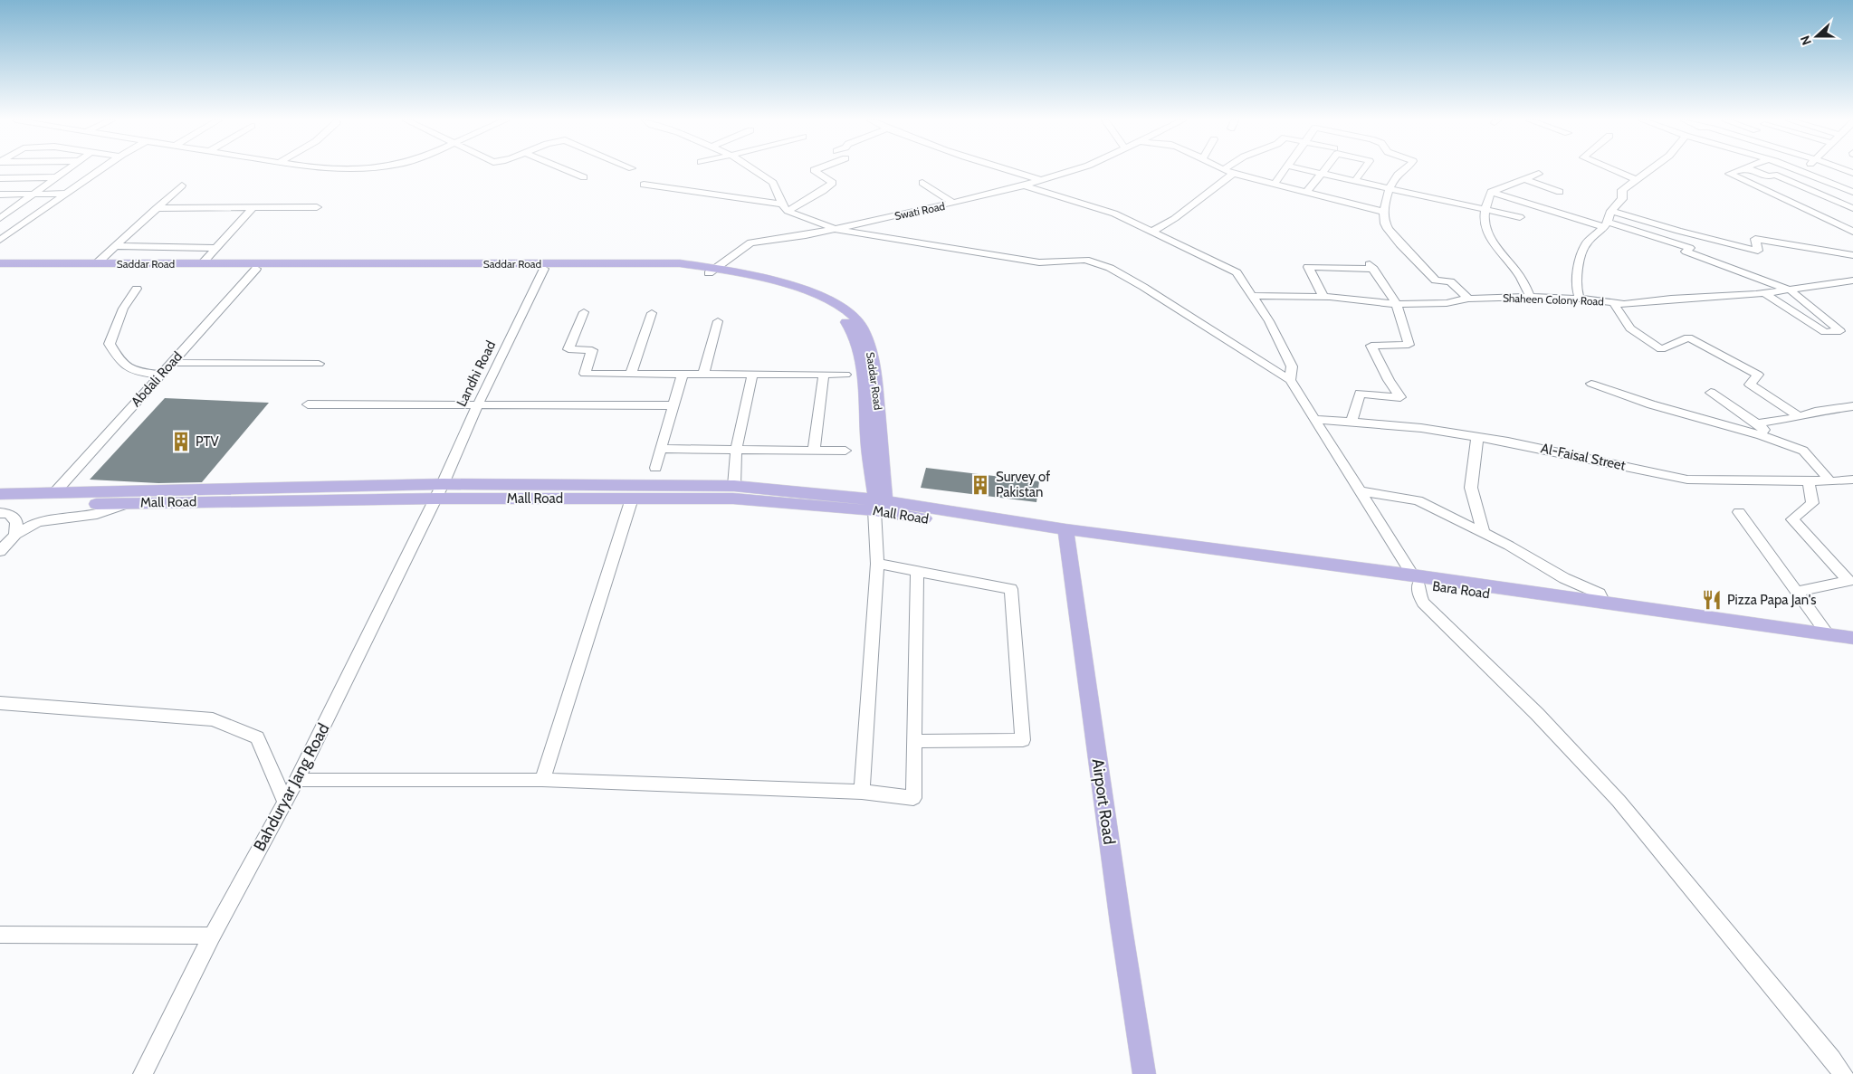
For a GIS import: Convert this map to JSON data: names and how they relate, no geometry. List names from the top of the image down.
{
  "streets": {
    "main road": [
      "Saddar Road",
      "Mall Road",
      "Bara Road",
      "Airport Road"
    ],
    "street": [
      "Swati Road",
      "Shaheen Colony Road",
      "Landhi Road",
      "Abdali Road",
      "Al-Faisal Street",
      "Bahduryar Jang Road"
    ]
  },
  "crossings": [
    ["Swati Road", "Saddar Road"],
    ["Saddar Road", "Landhi Road"],
    ["Saddar Road", "Abdali Road"],
    ["Landhi Road", "Mall Road"],
    ["Landhi Road", "Bahduryar Jang Road"],
    ["Abdali Road", "Mall Road"],
    ["Mall Road", "Bara Road"],
    ["Mall Road", "Bahduryar Jang Road"],
    ["Mall Road", "Airport Road"],
    ["Bara Road", "Airport Road"]
  ],
  "places": {
    "building": ["PTV", "Survey of Pakistan"],
    "restaurant": ["Pizza Papa Jan's"]
  },
  "north": "left"
}
